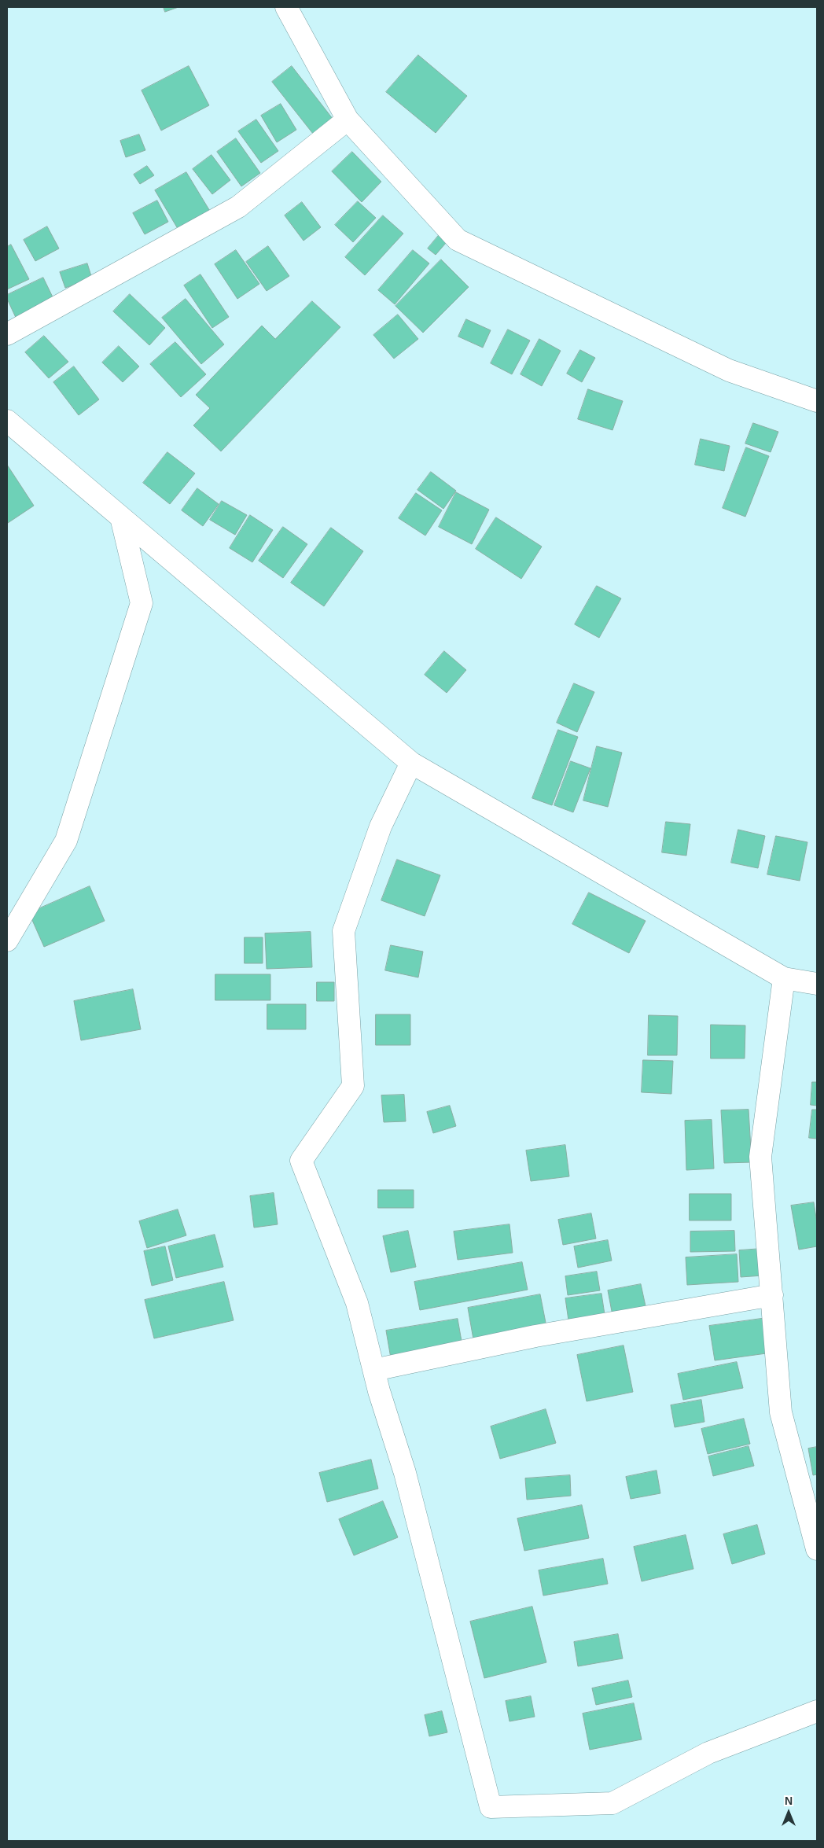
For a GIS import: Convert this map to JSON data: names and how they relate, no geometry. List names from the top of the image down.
{
  "north": "top"
}
